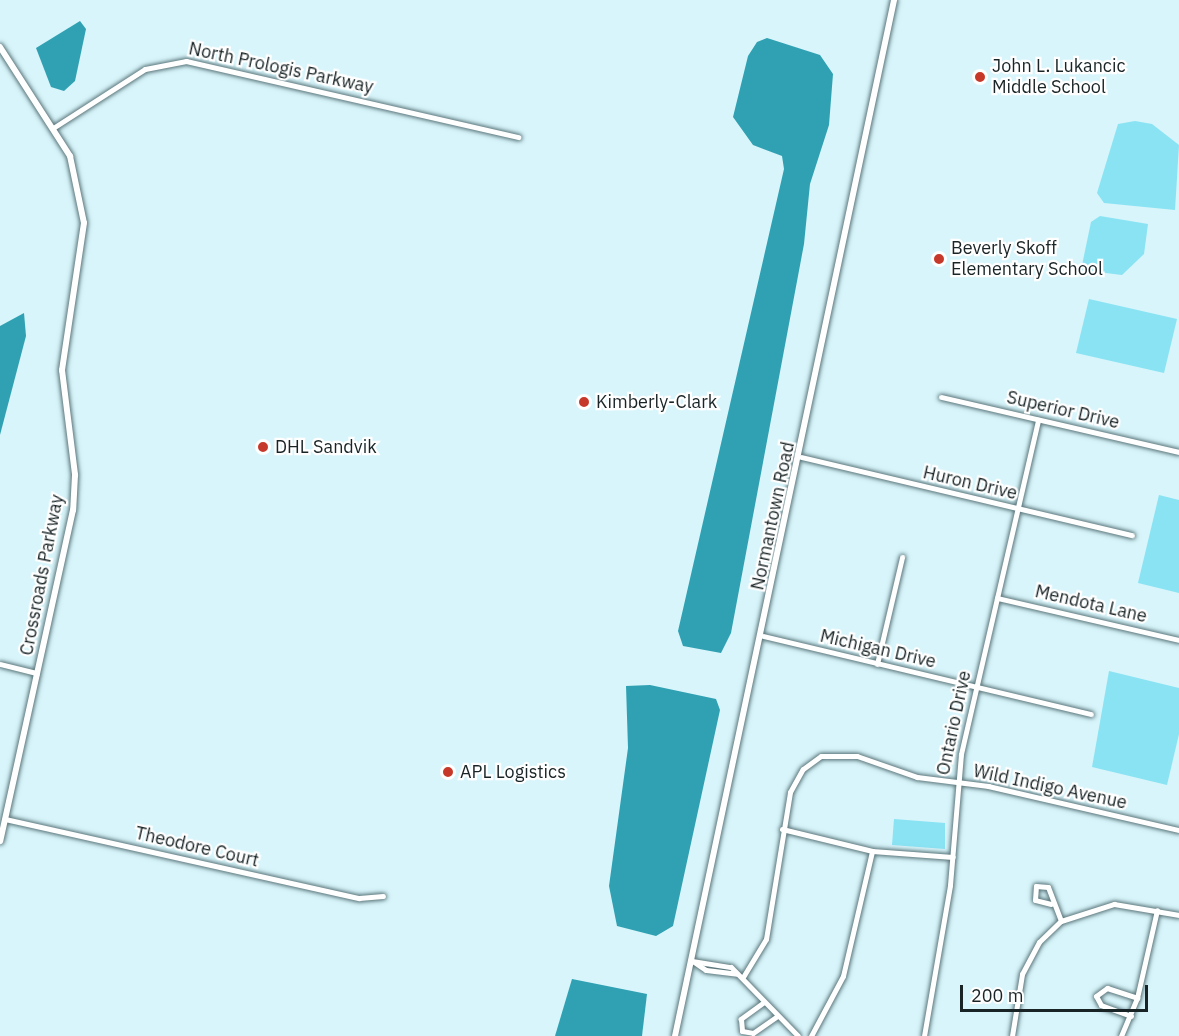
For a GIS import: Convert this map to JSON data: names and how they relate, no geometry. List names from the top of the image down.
{
  "streets": {
    "street": [
      "North Prologis Parkway",
      "Superior Drive",
      "Huron Drive",
      "Normantown Road",
      "Crossroads Parkway",
      "Mendota Lane",
      "Michigan Drive",
      "Ontario Drive",
      "Wild Indigo Avenue",
      "Theodore Court"
    ]
  },
  "crossings": [
    ["North Prologis Parkway", "Crossroads Parkway"],
    ["Superior Drive", "Ontario Drive"],
    ["Huron Drive", "Normantown Road"],
    ["Huron Drive", "Ontario Drive"],
    ["Normantown Road", "Michigan Drive"],
    ["Crossroads Parkway", "Theodore Court"],
    ["Mendota Lane", "Ontario Drive"],
    ["Michigan Drive", "Ontario Drive"],
    ["Ontario Drive", "Wild Indigo Avenue"]
  ],
  "places": [
    "John L. Lukancic Middle School",
    "Beverly Skoff Elementary School",
    "Kimberly-Clark",
    "DHL Sandvik",
    "APL Logistics"
  ],
  "scale_bar": "200 m"
}
